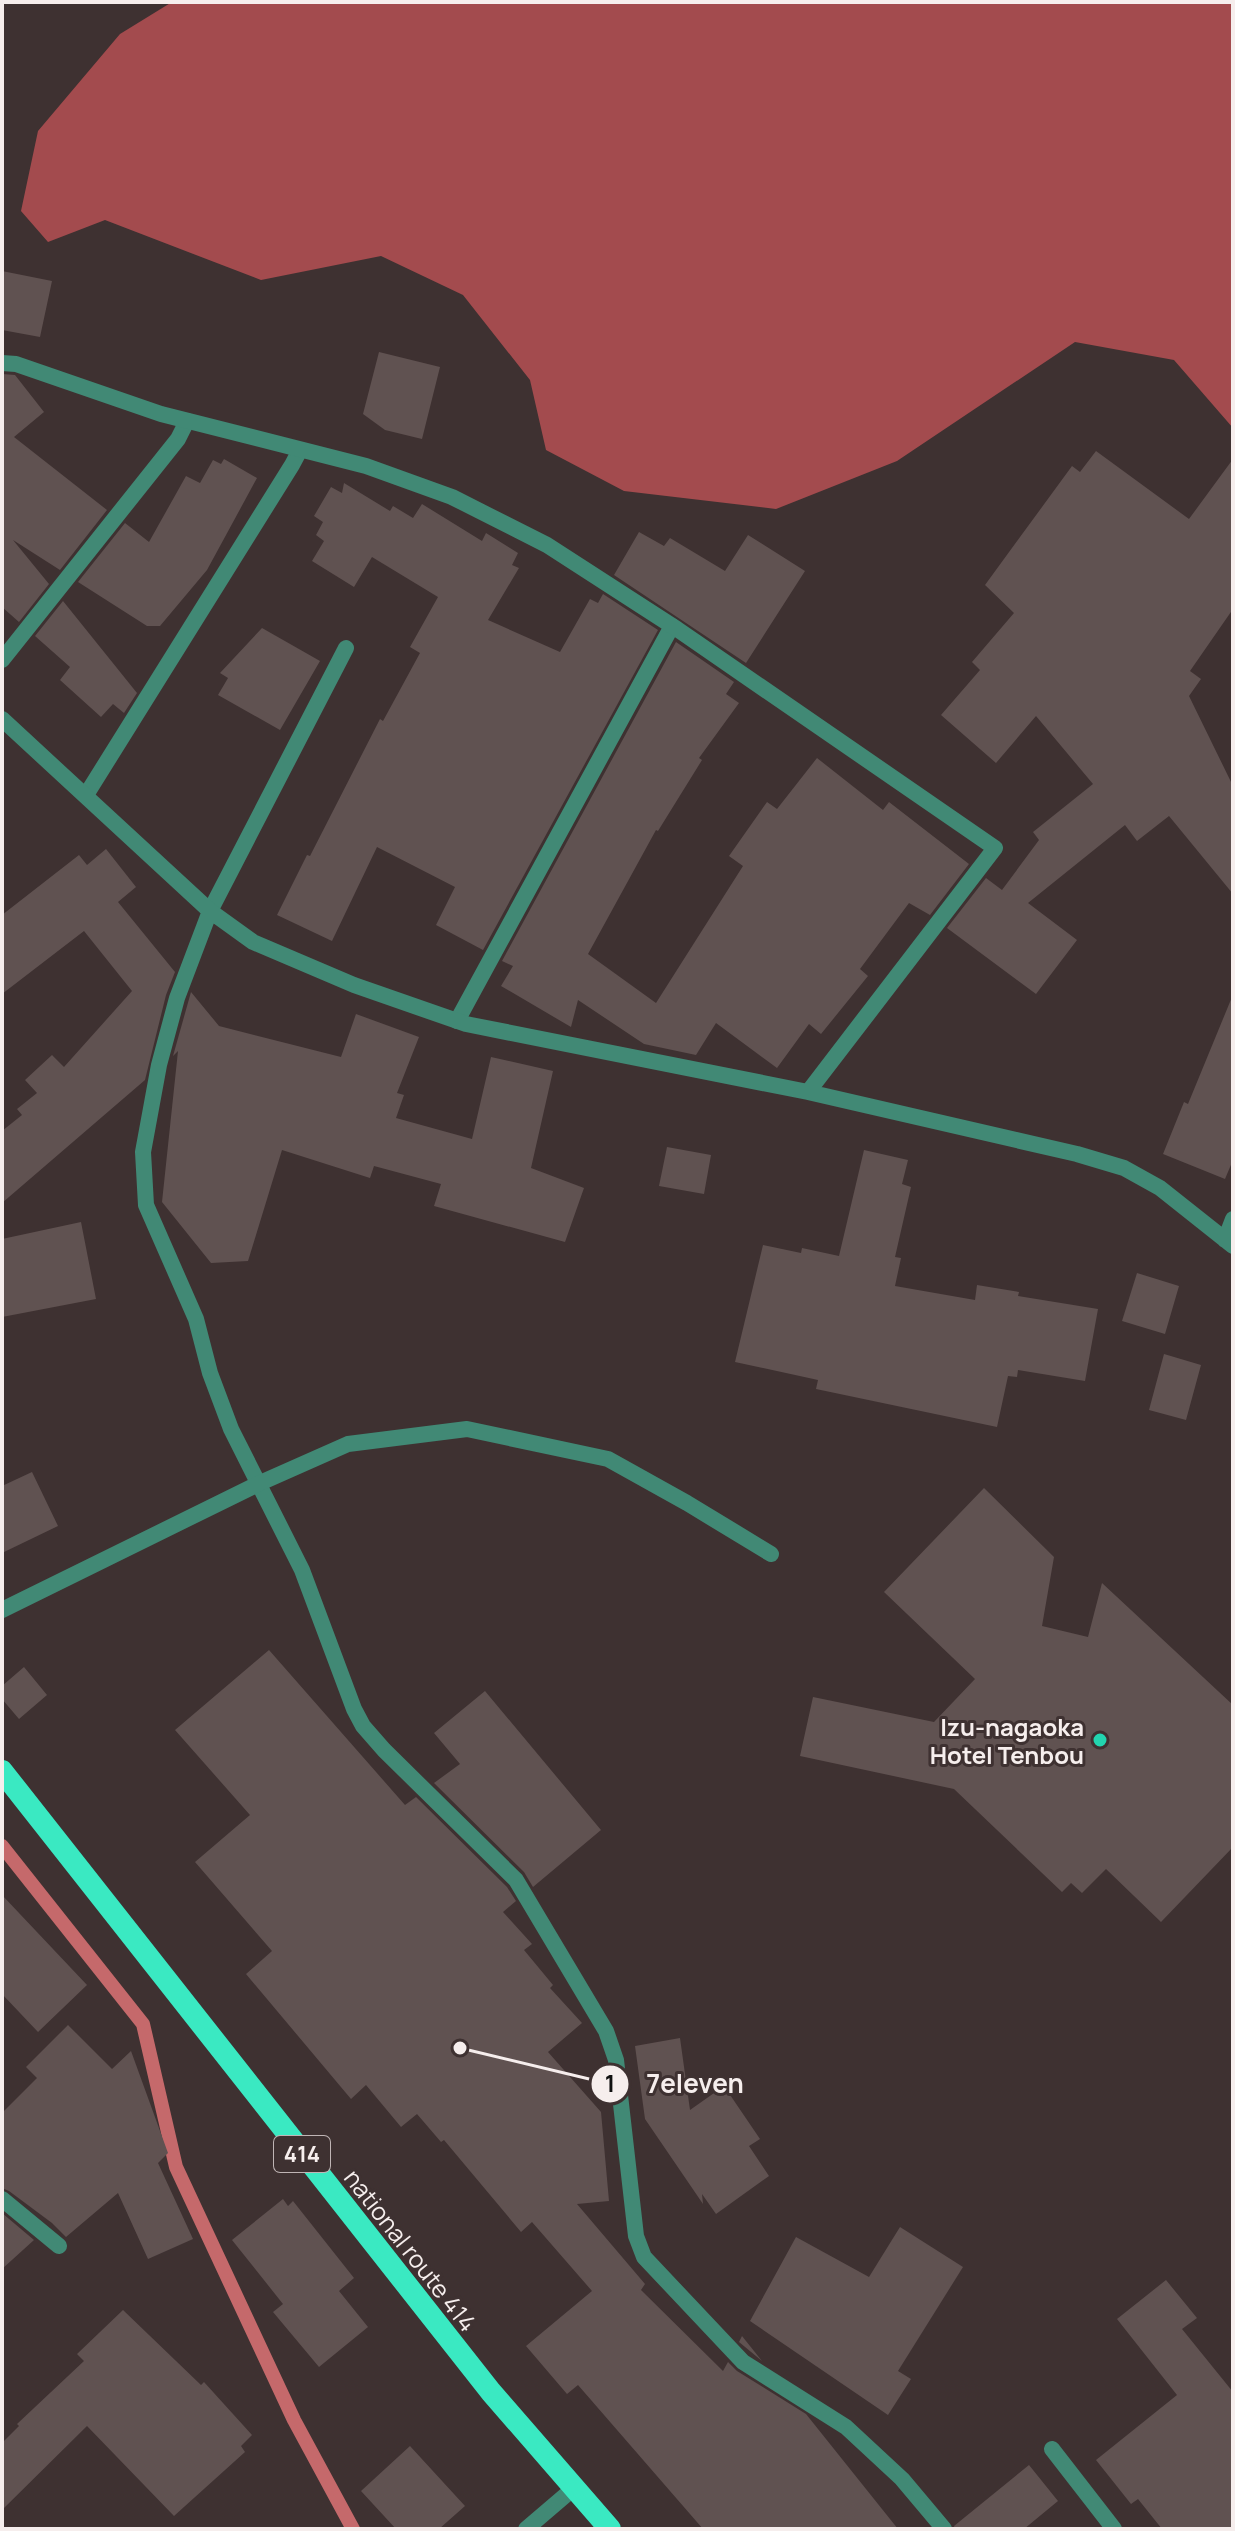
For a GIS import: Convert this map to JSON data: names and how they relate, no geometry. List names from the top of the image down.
{
  "streets": {
    "highway": ["414", "national route 414"]
  },
  "places": ["Izu-nagaoka Hotel Tenbou", "7eleven"]
}
